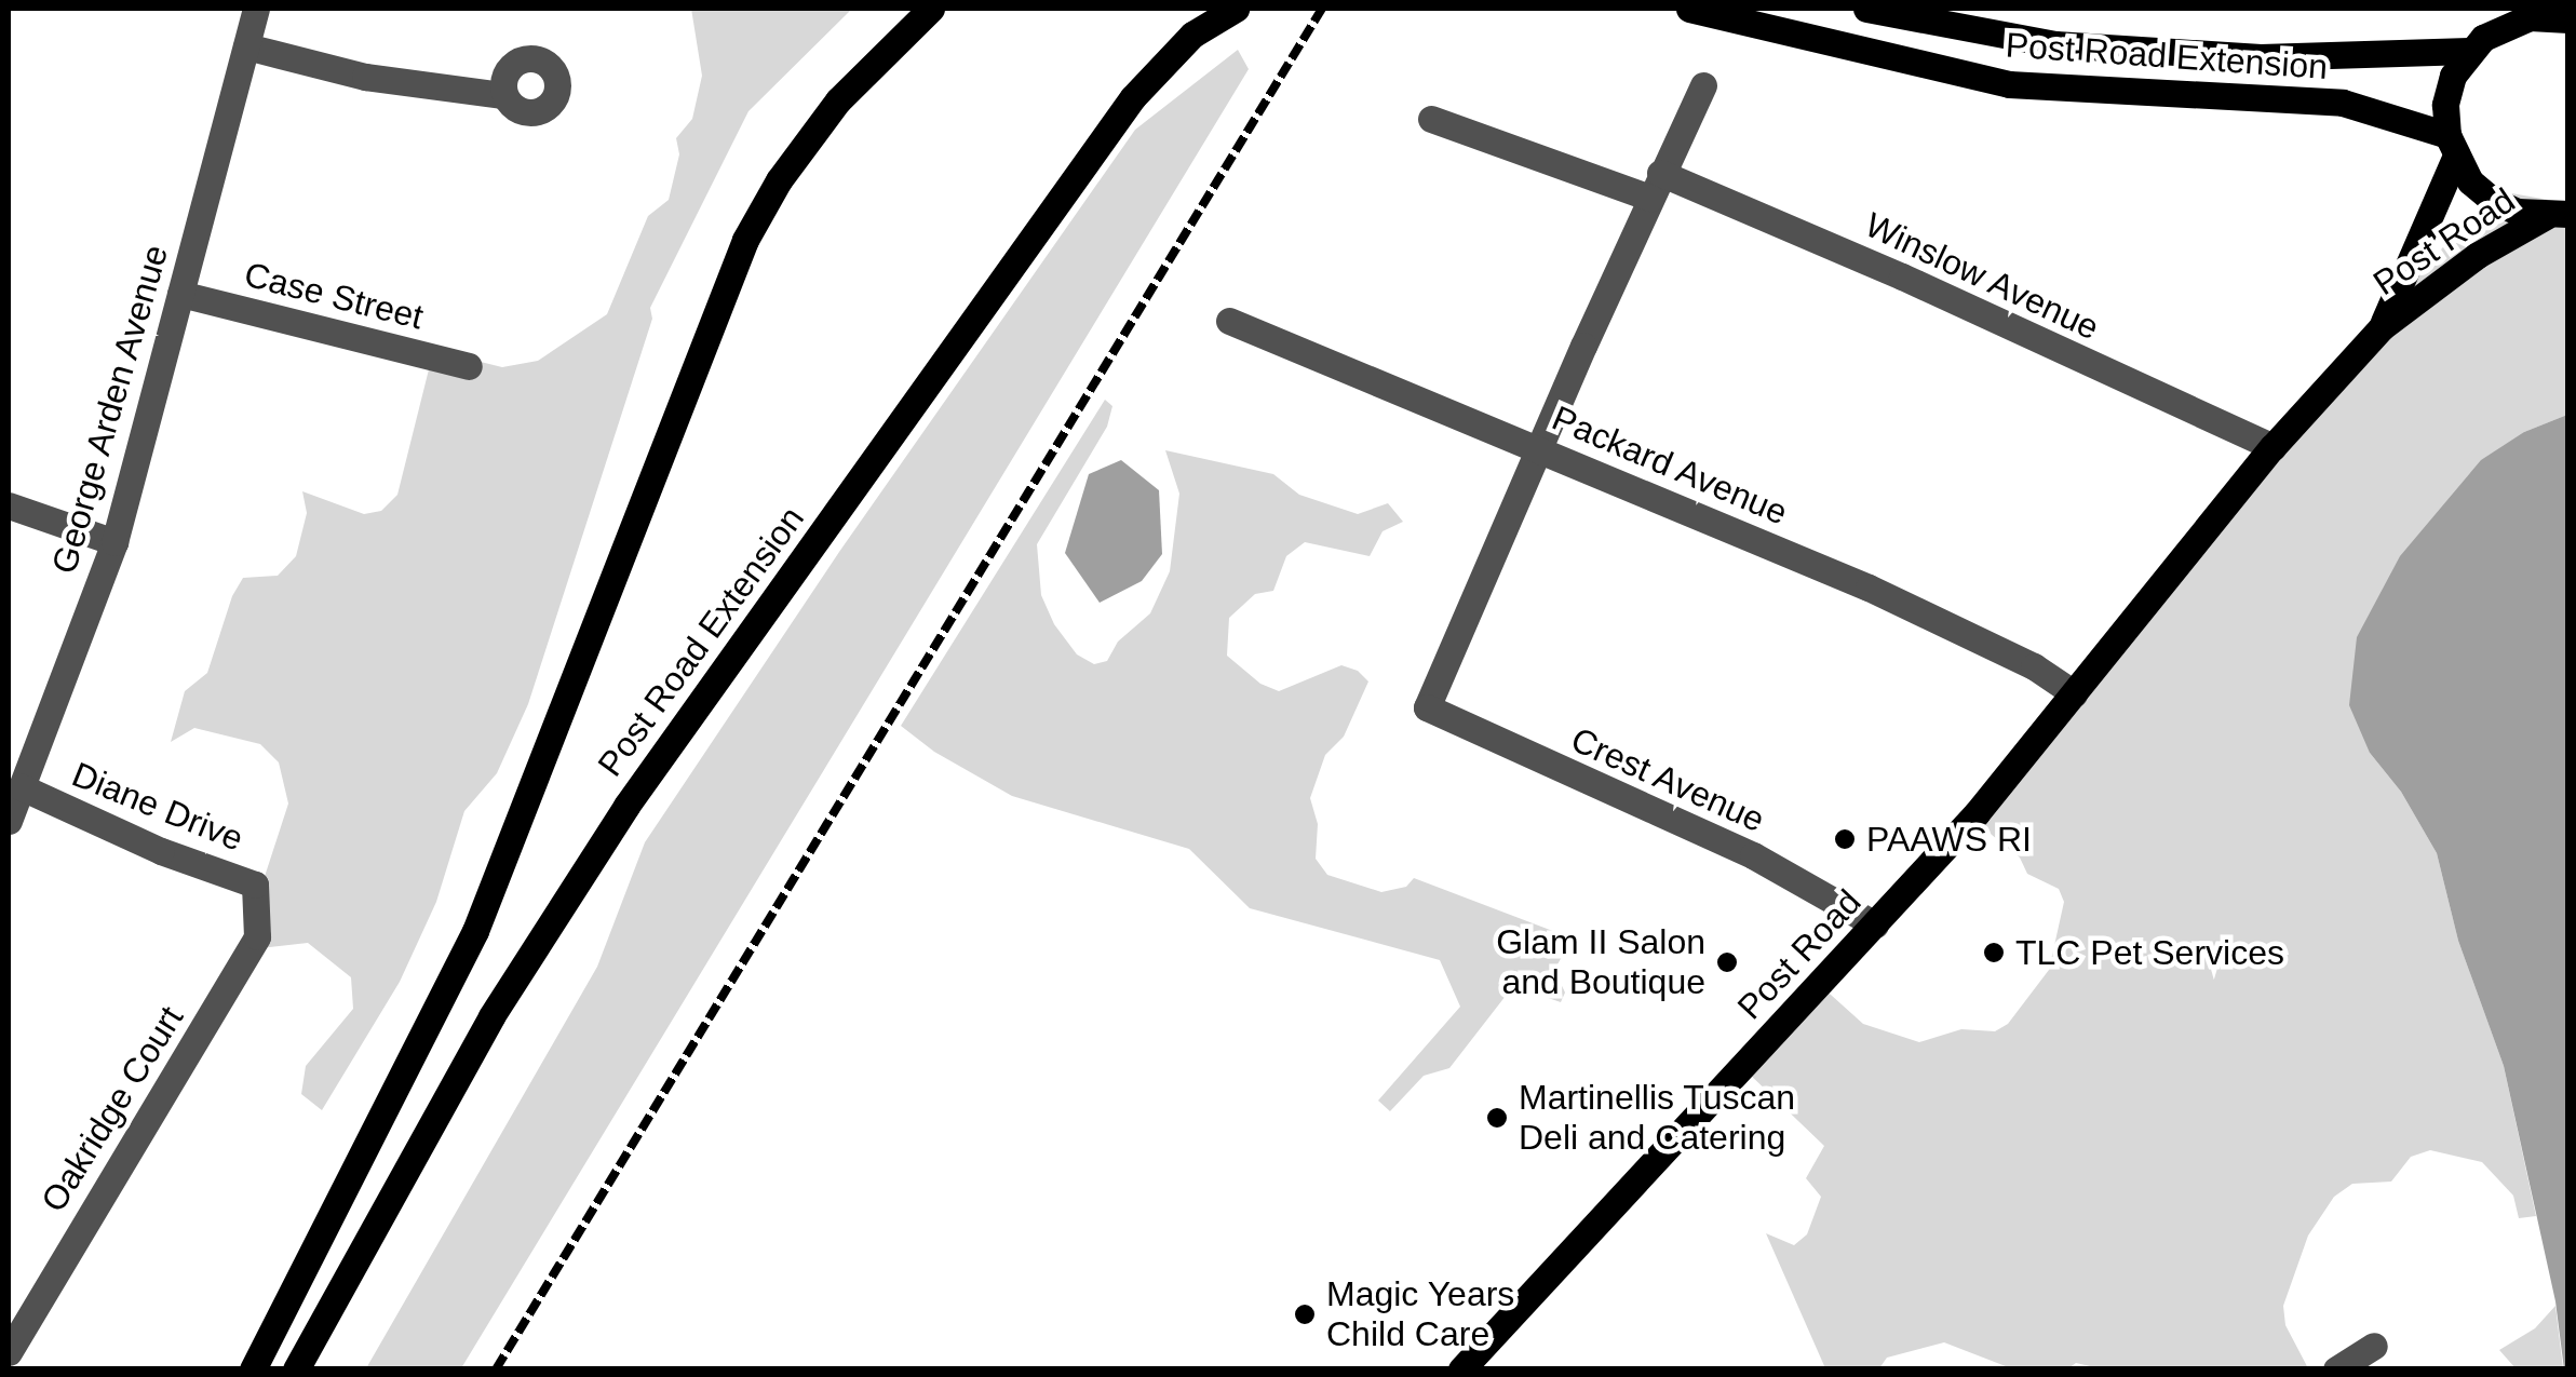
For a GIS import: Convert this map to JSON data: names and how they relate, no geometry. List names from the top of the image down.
{
  "streets": {
    "main road": ["Post Road Extension", "Post Road"],
    "street": [
      "Winslow Avenue",
      "Case Street",
      "George Arden Avenue",
      "Packard Avenue",
      "Crest Avenue",
      "Diane Drive",
      "Oakridge Court"
    ]
  },
  "crossings": [
    ["Post Road Extension", "Post Road"],
    ["Post Road", "Winslow Avenue"],
    ["Post Road", "Packard Avenue"],
    ["Post Road", "Crest Avenue"],
    ["Case Street", "George Arden Avenue"],
    ["George Arden Avenue", "Diane Drive"],
    ["Packard Avenue", "Crest Avenue"],
    ["Diane Drive", "Oakridge Court"]
  ],
  "places": [
    "PAAWS RI",
    "TLC Pet Services",
    "Glam II Salon and Boutique",
    "Martinellis Tuscan Deli and Catering",
    "Magic Years Child Care"
  ]
}
